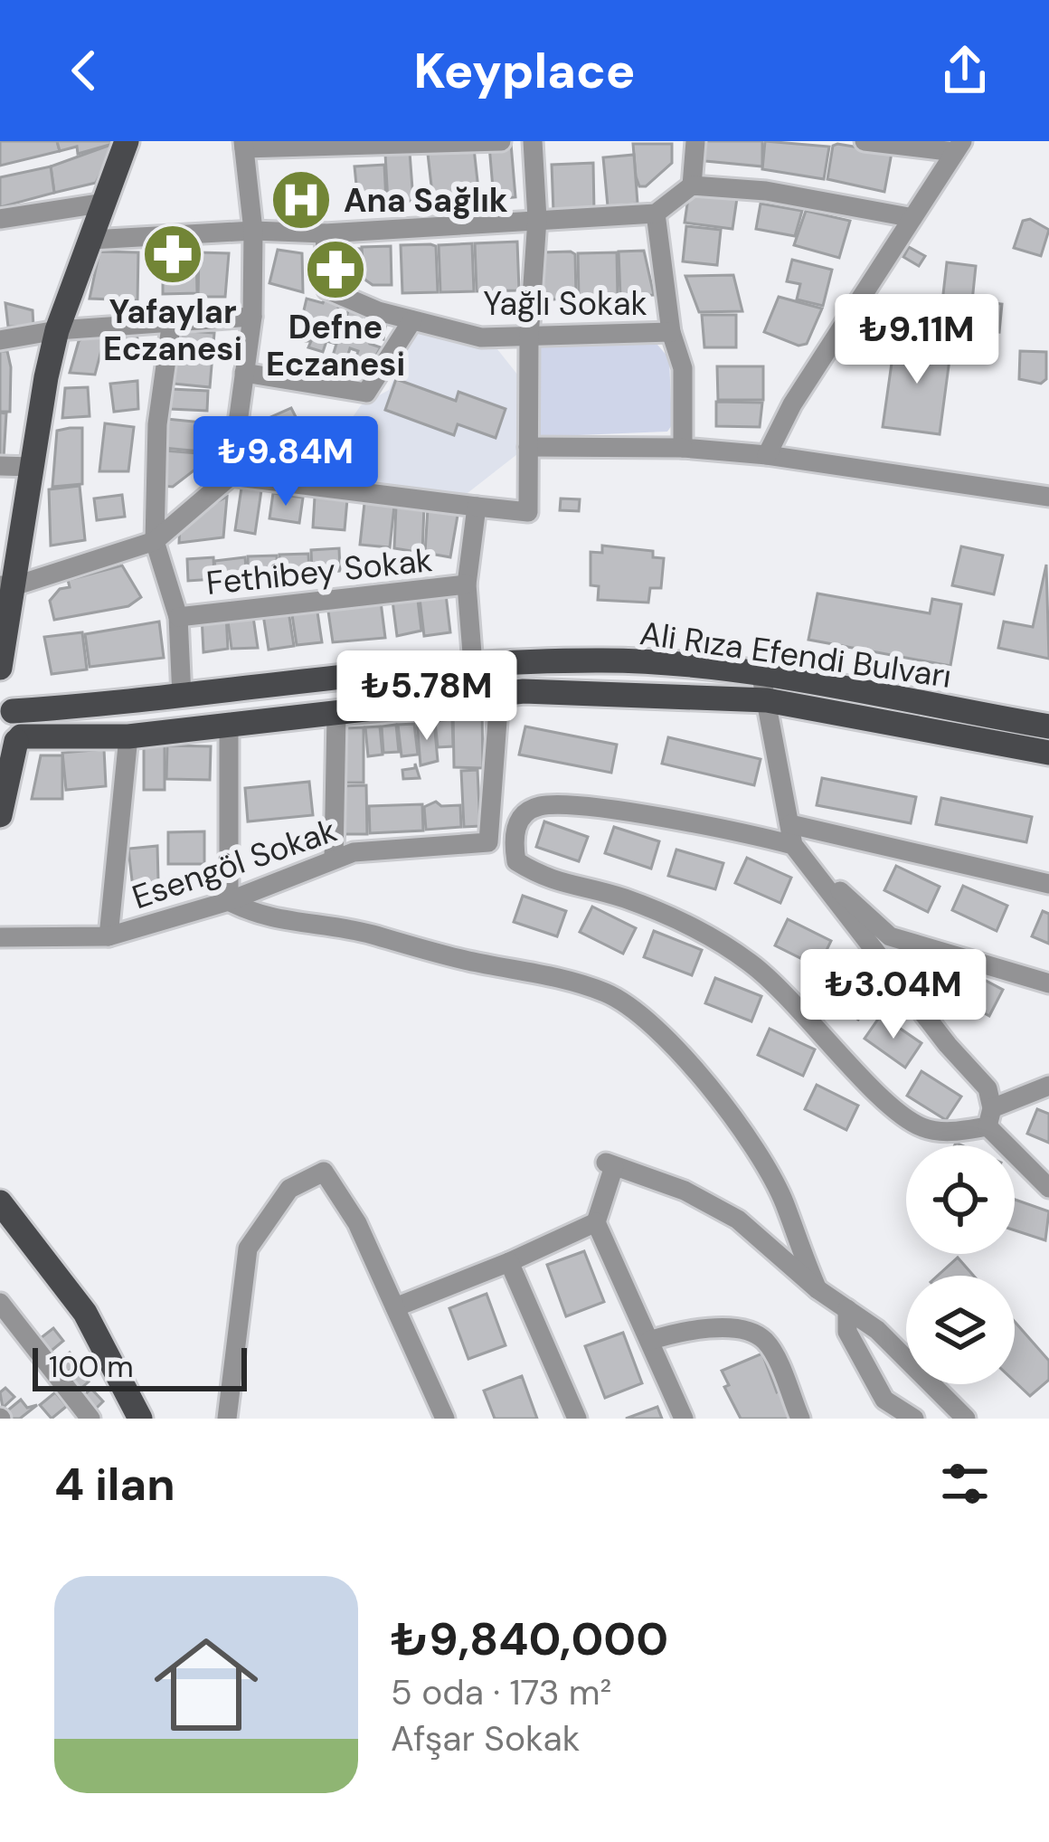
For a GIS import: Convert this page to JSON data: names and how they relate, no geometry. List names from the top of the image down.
{
  "streets": {
    "main road": ["Ali Rıza Efendi Bulvarı"],
    "street": ["Yağlı Sokak", "Fethibey Sokak", "Esengöl Sokak"]
  },
  "crossings": [
    ["Ali Rıza Efendi Bulvarı", "Esengöl Sokak"]
  ],
  "places": {
    "hospital": ["Ana Sağlık"],
    "pharmacy": ["Yafaylar Eczanesi", "Defne Eczanesi"]
  },
  "scale_bar": "100 m",
  "page": {
    "header": "Keyplace",
    "price": [
      "₺9.11M",
      "₺9.84M",
      "₺5.78M",
      "₺3.04M"
    ],
    "scale": "100 m",
    "heading": "4 ilan",
    "list": [
      {
        "name": "₺9,840,000",
        "note": "5 oda · 173 m² · Afşar Sokak"
      }
    ]
  }
}
